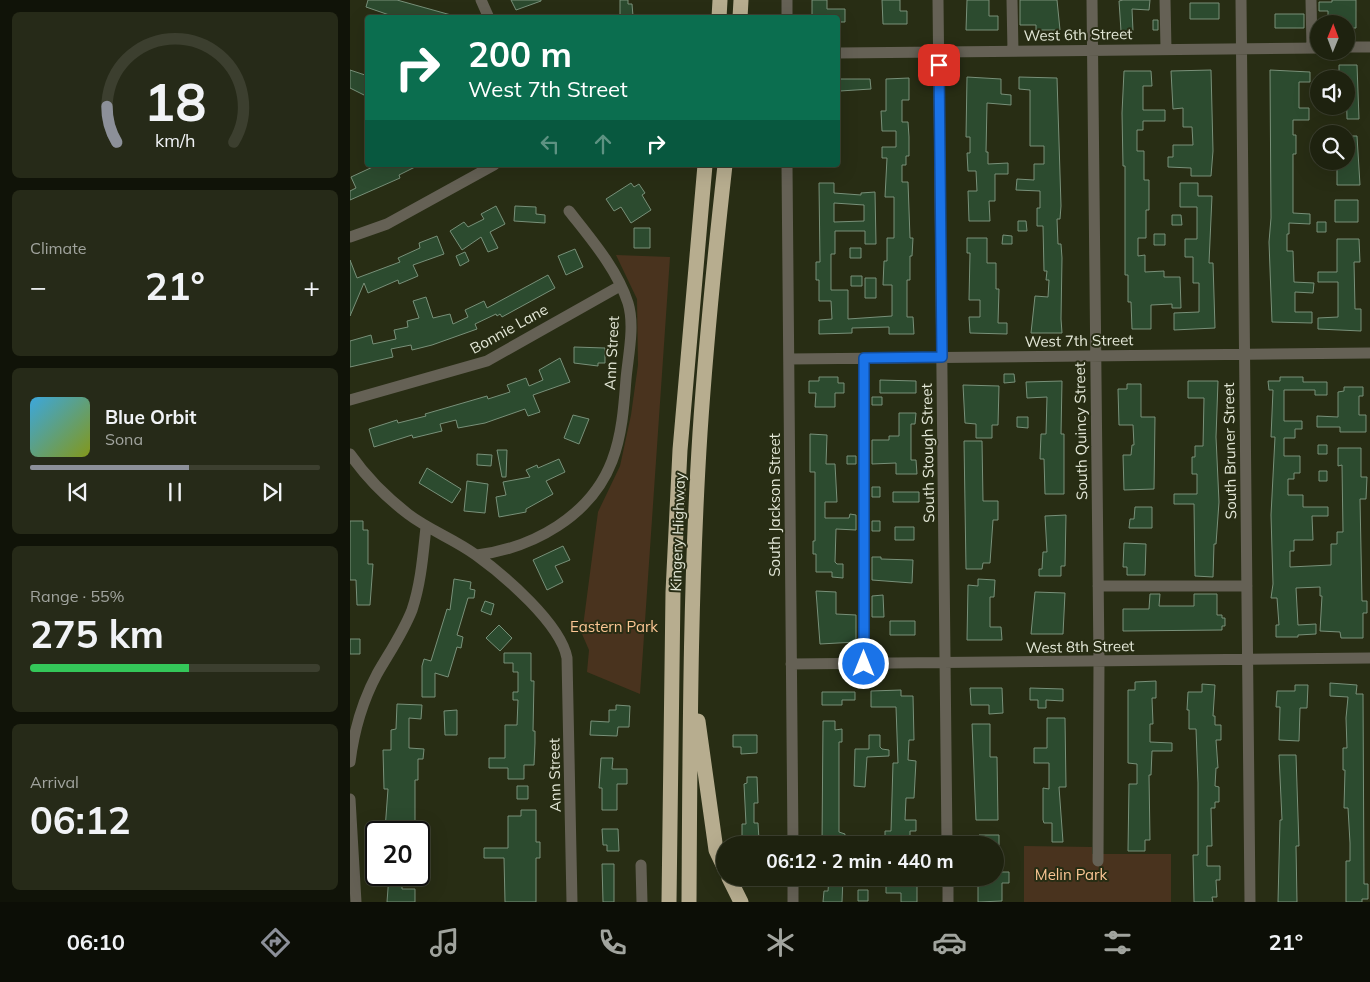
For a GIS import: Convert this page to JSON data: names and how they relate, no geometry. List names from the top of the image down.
{
  "streets": {
    "highway": ["Kingery Highway"],
    "street": [
      "West 6th Street",
      "Bonnie Lane",
      "West 7th Street",
      "Ann Street",
      "South Quincy Street",
      "South Bruner Street",
      "South Stough Street",
      "South Jackson Street",
      "West 8th Street"
    ]
  },
  "crossings": [
    ["West 6th Street", "South Quincy Street"],
    ["West 6th Street", "South Bruner Street"],
    ["West 6th Street", "South Stough Street"],
    ["Bonnie Lane", "Ann Street"],
    ["West 7th Street", "South Quincy Street"],
    ["West 7th Street", "South Bruner Street"],
    ["West 7th Street", "South Stough Street"],
    ["West 7th Street", "South Jackson Street"],
    ["South Quincy Street", "West 8th Street"],
    ["South Bruner Street", "West 8th Street"],
    ["South Stough Street", "West 8th Street"],
    ["South Jackson Street", "West 8th Street"]
  ],
  "parks": ["Eastern Park", "Melin Park"],
  "north": "top",
  "page": {
    "turn": ["200 m", "West 7th Street"],
    "tile": [
      "Climate",
      ["Range · 55%", "275 km"],
      ["Arrival", "06:12"]
    ],
    "heat": ["−", "21°", "+"],
    "song": ["Blue Orbit", "Sona"],
    "limit": "20",
    "trip": "06:12 · 2 min · 440 m",
    "tabs": ["06:10", "21°"],
    "gauge": ["18", "km/h"]
  }
}
